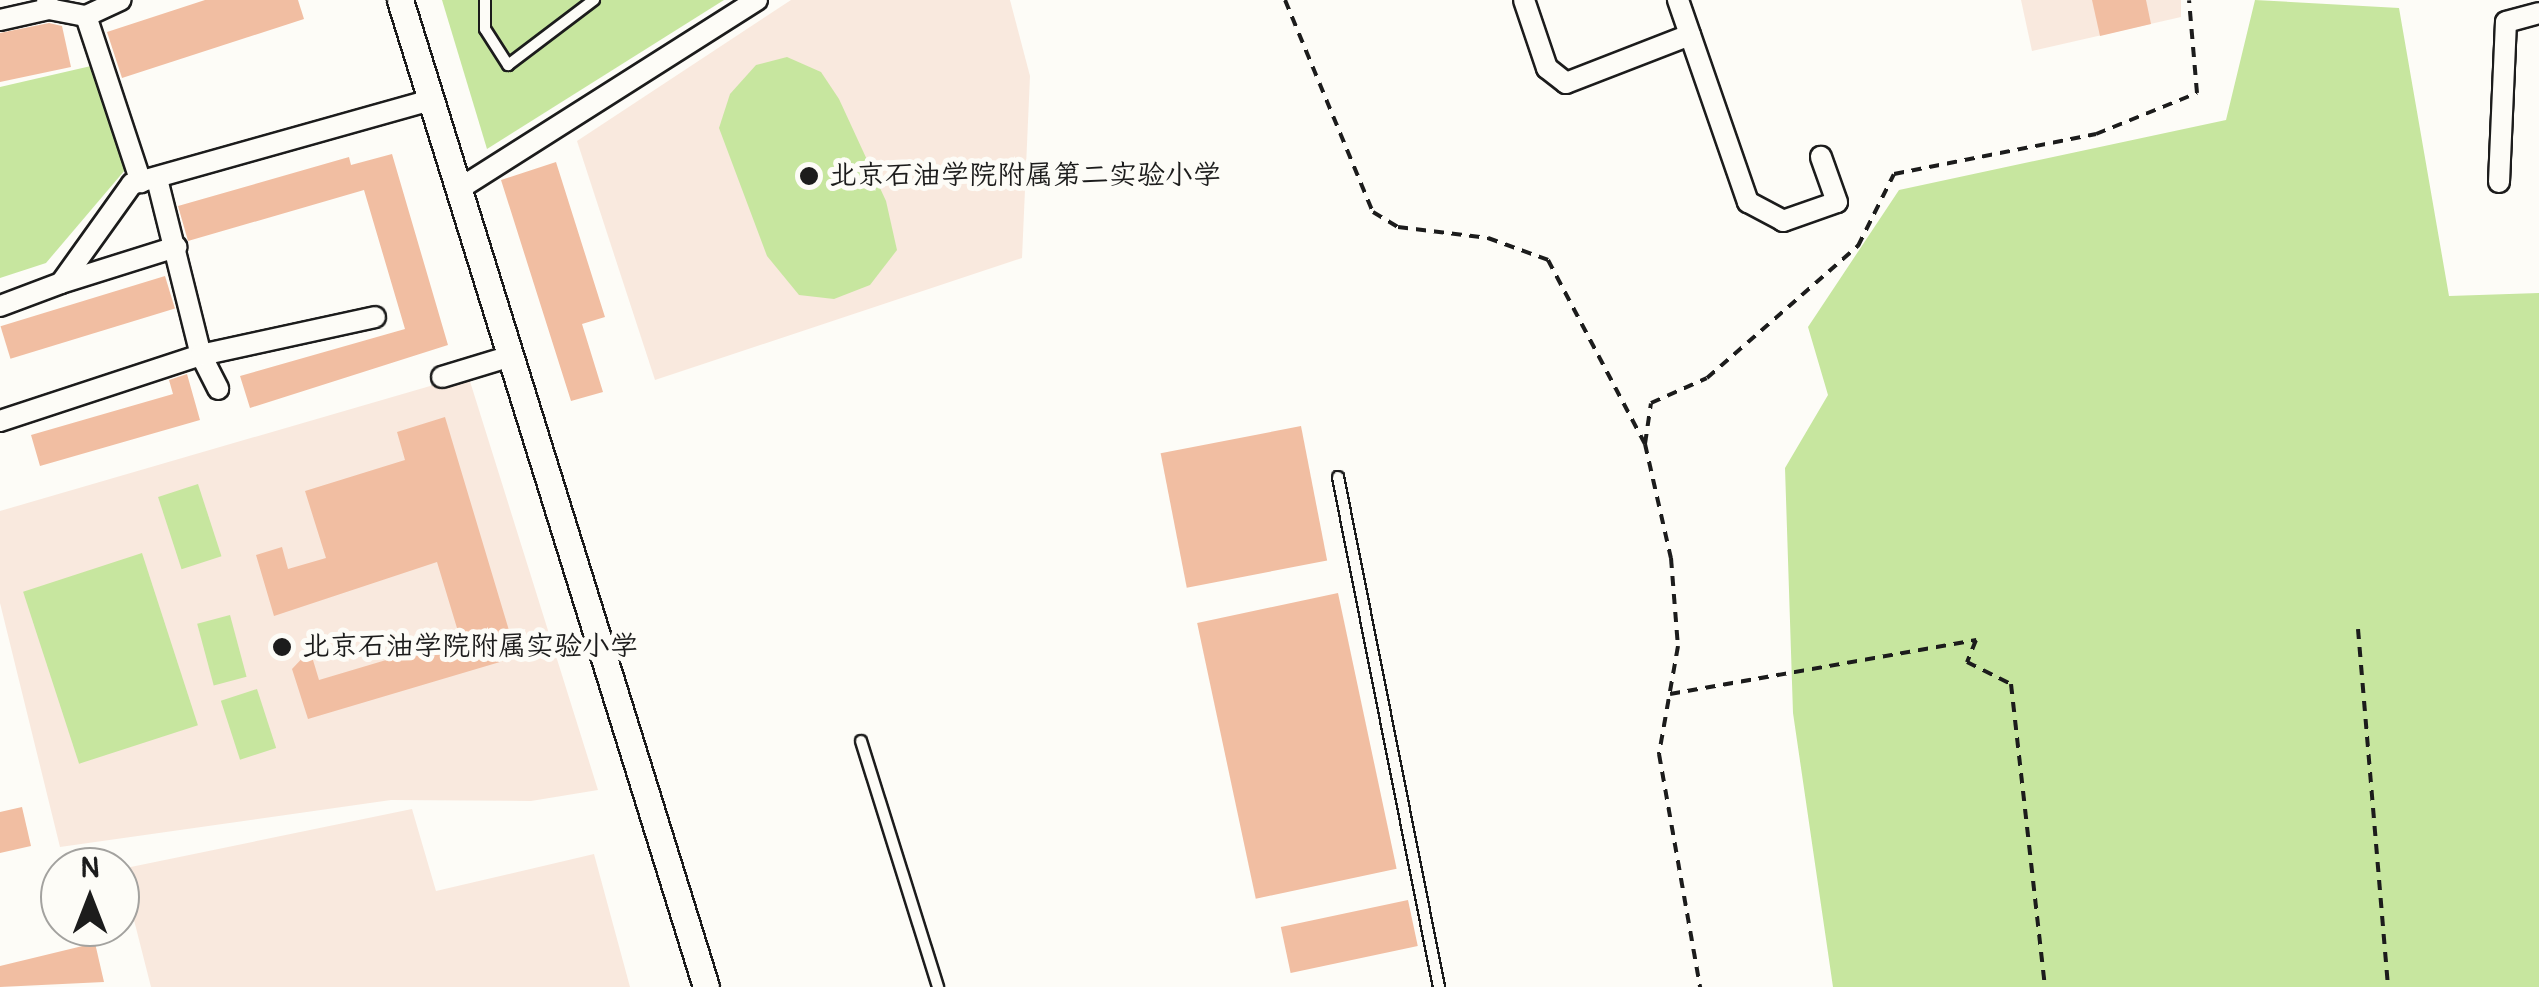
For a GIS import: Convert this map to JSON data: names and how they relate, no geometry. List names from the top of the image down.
{
  "places": ["北京石油学院附属第二实验小学", "北京石油学院附属实验小学"],
  "north": "top"
}
